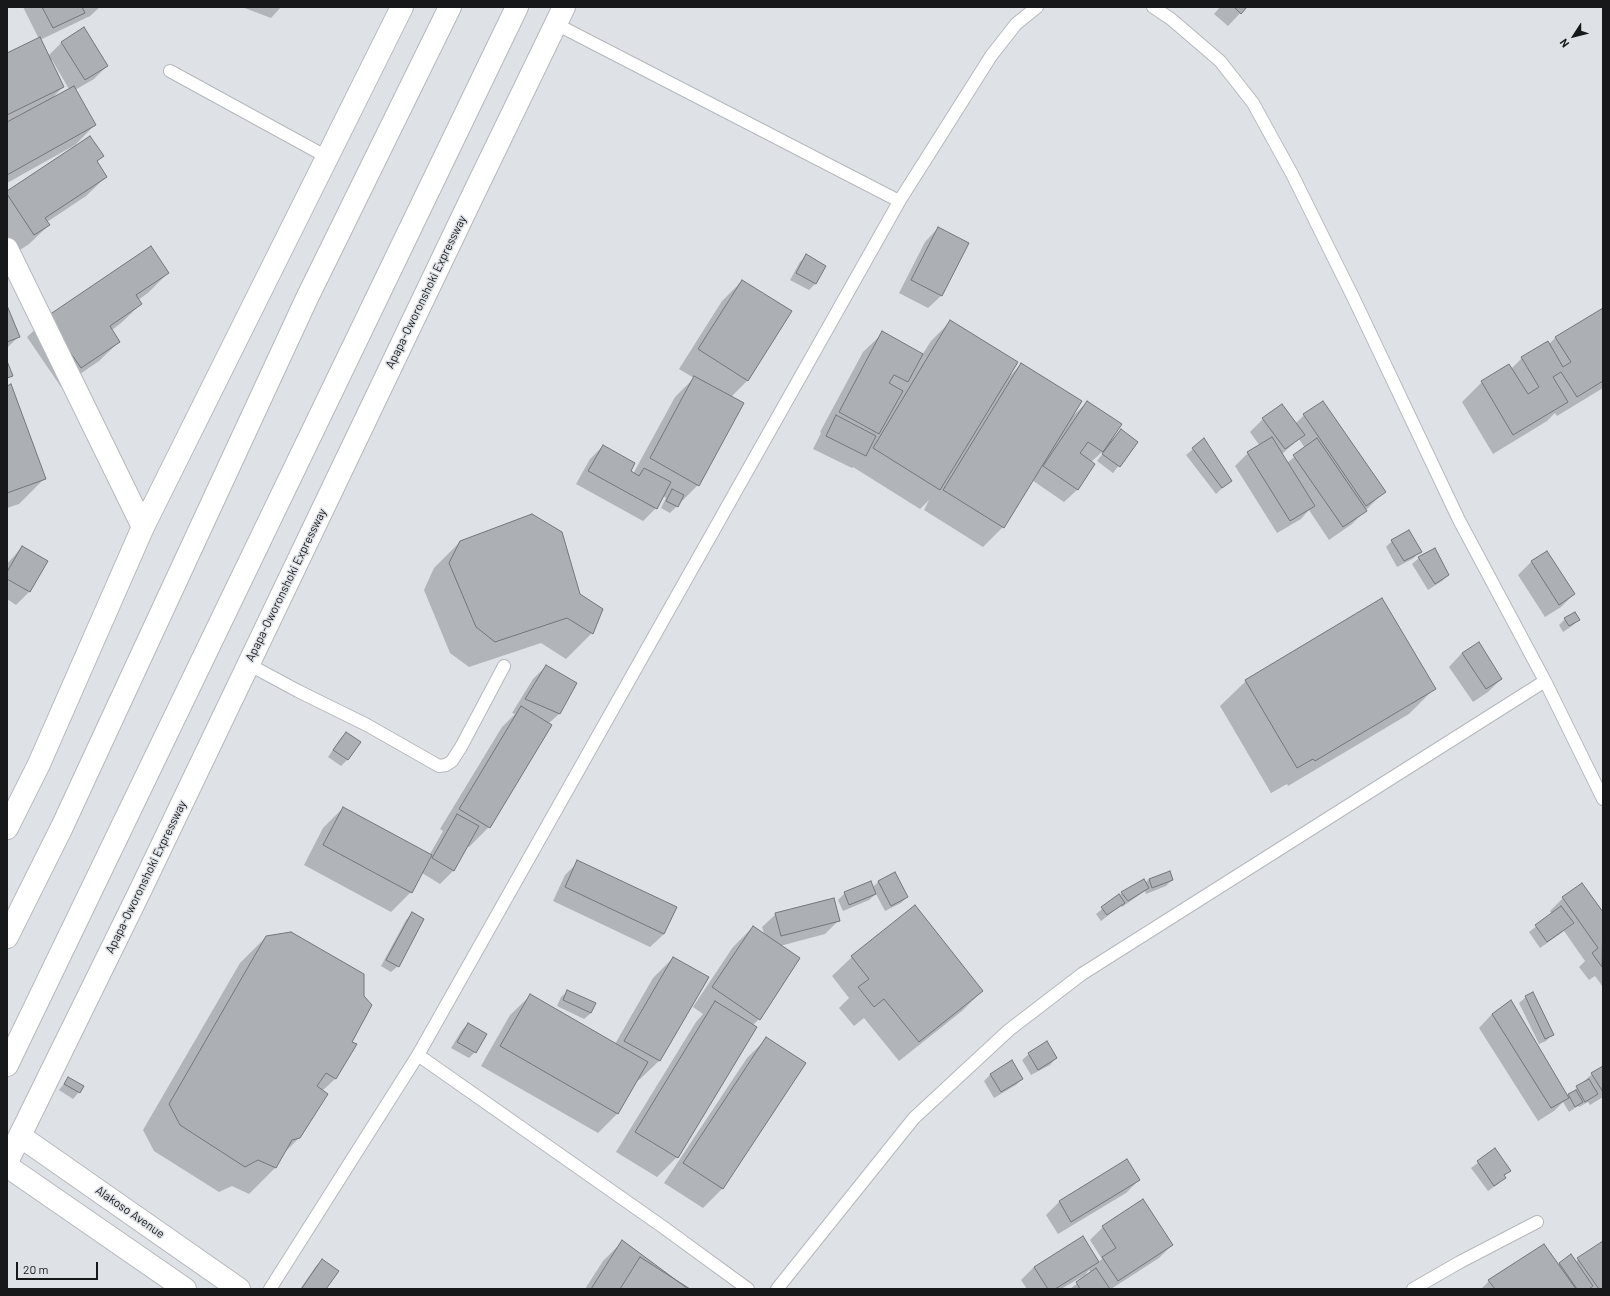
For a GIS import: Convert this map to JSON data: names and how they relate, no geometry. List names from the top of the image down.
{
  "streets": {
    "main road": ["Apapa-Oworonshoki Expressway", "Alakoso Avenue"]
  },
  "crossings": [
    ["Apapa-Oworonshoki Expressway", "Alakoso Avenue"]
  ],
  "scale_bar": "20 m",
  "north": "bottom left"
}
